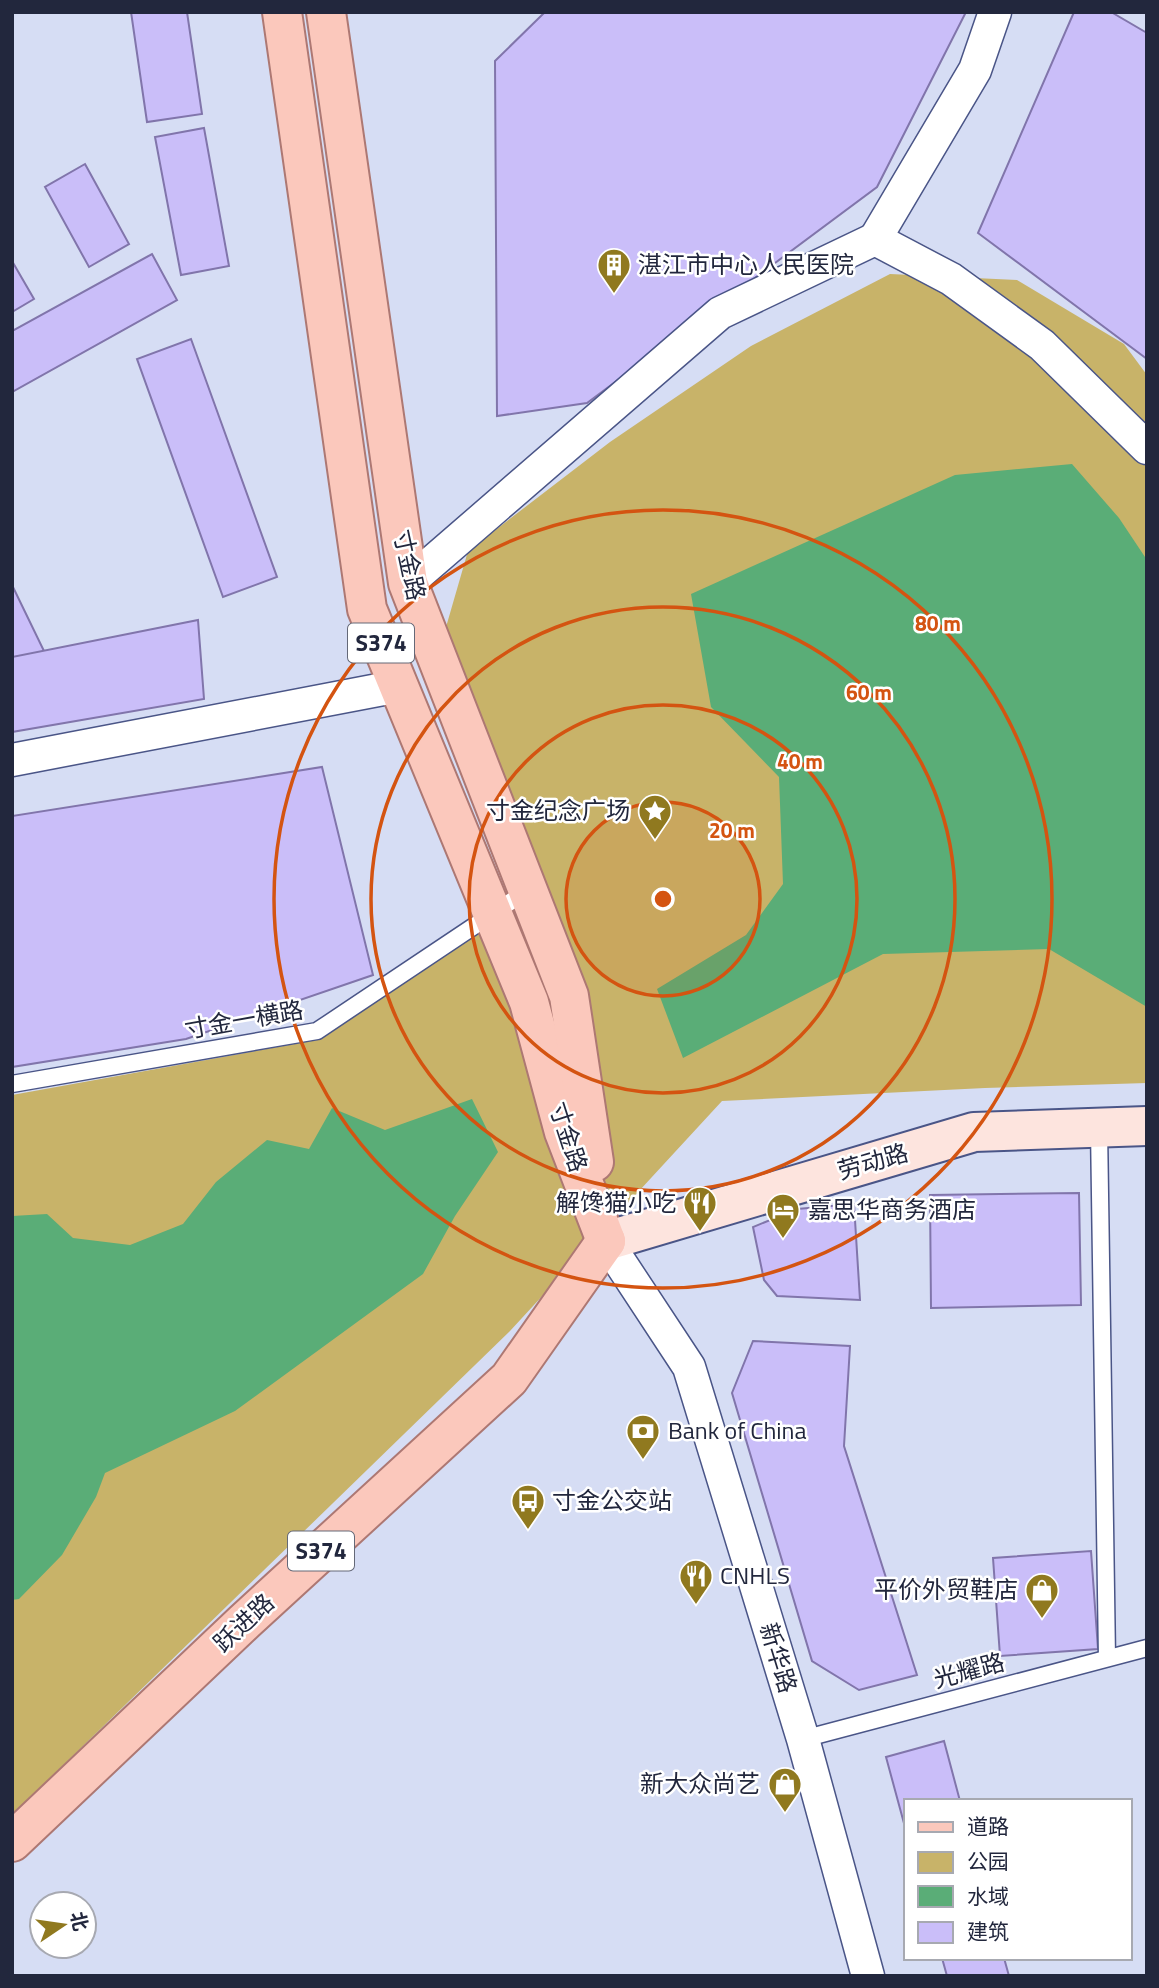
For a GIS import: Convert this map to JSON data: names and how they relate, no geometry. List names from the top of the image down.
{
  "streets": {
    "main road": ["寸金路", "S374", "跃进路"],
    "street": ["劳动路", "新华路"],
    "lane": ["寸金一横路", "光耀路"]
  },
  "crossings": [
    ["寸金路", "寸金一横路"],
    ["寸金路", "劳动路"],
    ["寸金路", "跃进路"],
    ["寸金路", "新华路"],
    ["劳动路", "跃进路"],
    ["劳动路", "新华路"],
    ["跃进路", "新华路"],
    ["新华路", "光耀路"]
  ],
  "places": {
    "building": ["湛江市中心人民医院"],
    "place": ["寸金纪念广场"],
    "restaurant": ["解馋猫小吃", "CNHLS"],
    "hotel": ["嘉思华商务酒店"],
    "bank": ["Bank of China"],
    "bus stop": ["寸金公交站"],
    "shop": ["平价外贸鞋店", "新大众尚艺"]
  },
  "legend": [
    "道路",
    "公园",
    "水域",
    "建筑"
  ],
  "north": "right",
  "rings": [
    "80 m",
    "60 m",
    "40 m",
    "20 m"
  ]
}
